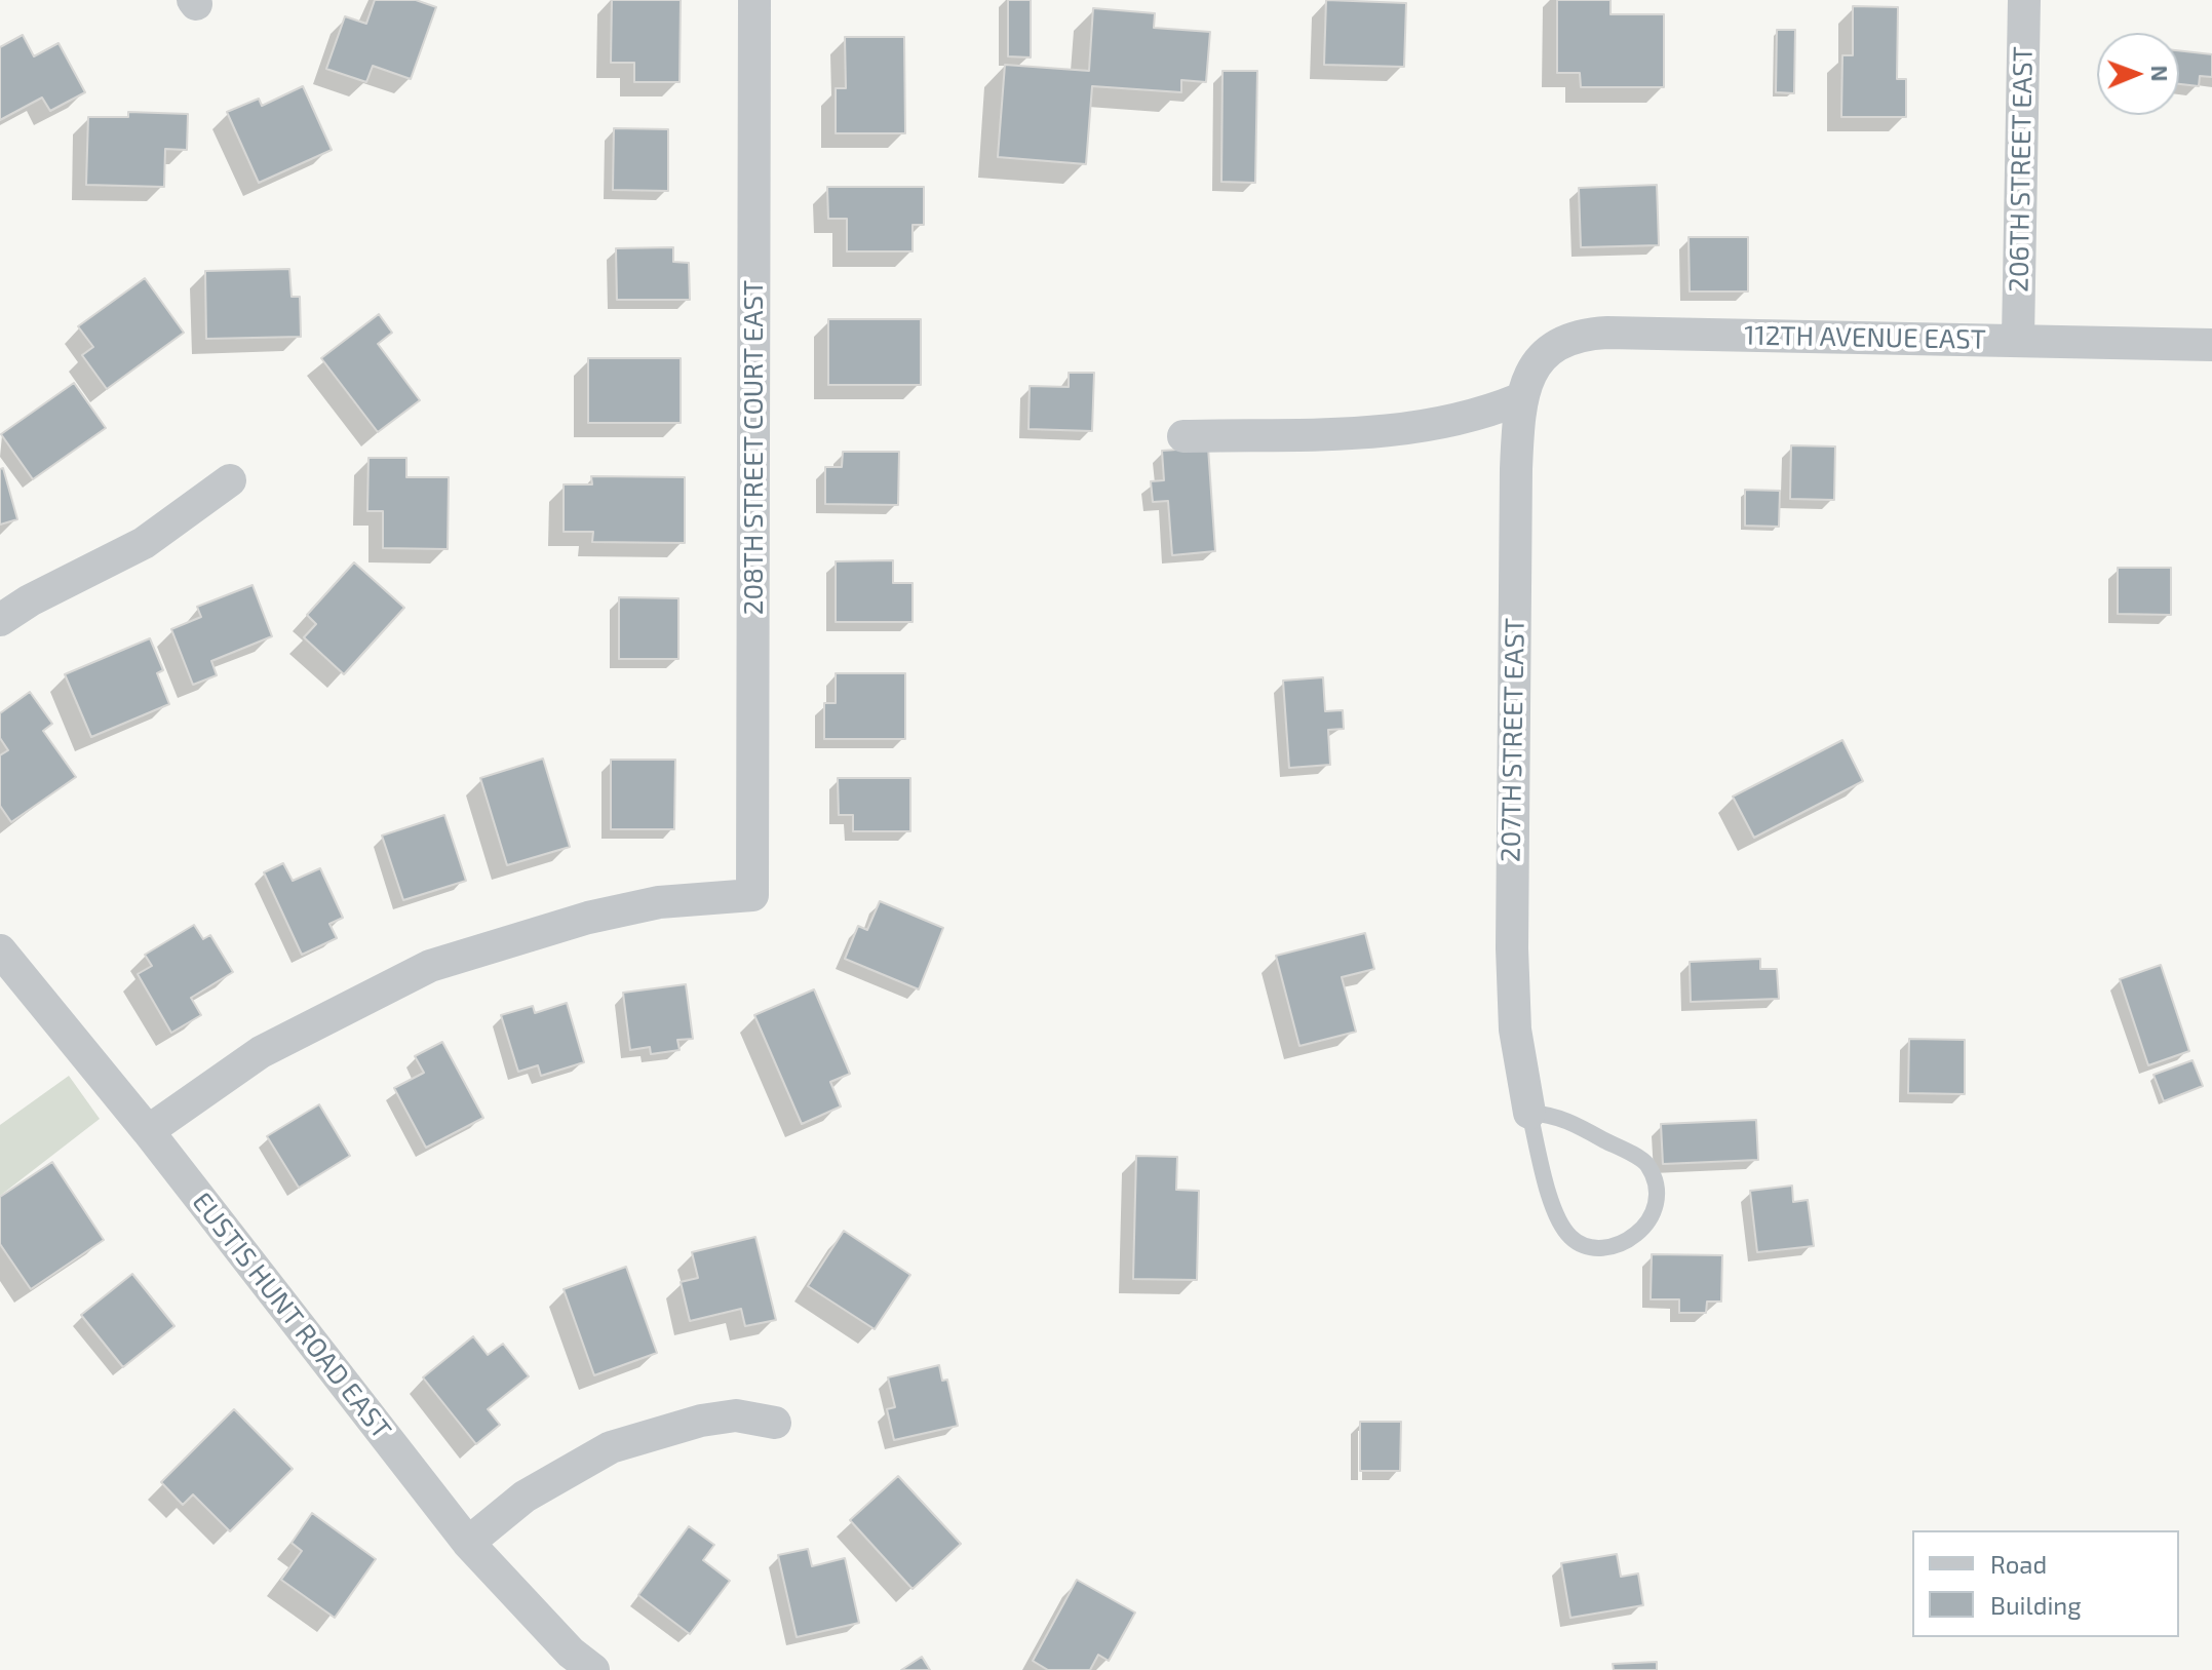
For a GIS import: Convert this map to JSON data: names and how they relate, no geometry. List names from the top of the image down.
{
  "streets": {
    "street": [
      "206TH STREET EAST",
      "112TH AVENUE EAST",
      "208TH STREET COURT EAST",
      "207TH STREET EAST",
      "EUSTIS HUNT ROAD EAST"
    ]
  },
  "crossings": [
    ["206TH STREET EAST", "112TH AVENUE EAST"],
    ["112TH AVENUE EAST", "207TH STREET EAST"],
    ["208TH STREET COURT EAST", "EUSTIS HUNT ROAD EAST"]
  ],
  "legend": ["Road", "Building"],
  "north": "right"
}
